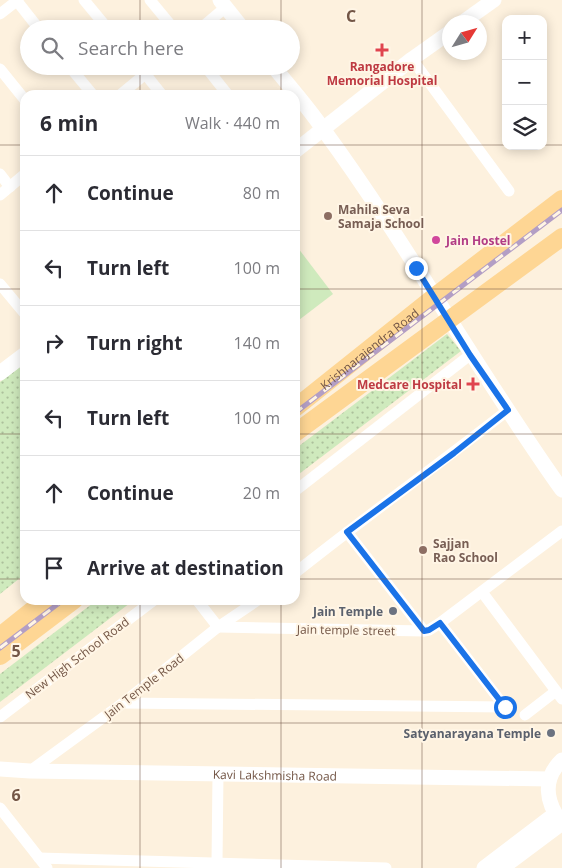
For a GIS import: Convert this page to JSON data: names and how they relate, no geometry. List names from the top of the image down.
{
  "streets": {
    "main road": ["Krishnarajendra Road"],
    "street": [
      "Jain temple street",
      "New High School Road",
      "Jain Temple Road",
      "Kavi Lakshmisha Road"
    ]
  },
  "crossings": [
    ["Jain temple street", "Jain Temple Road"],
    ["Jain Temple Road", "Kavi Lakshmisha Road"]
  ],
  "places": {
    "health": ["Rangadore Memorial Hospital", "Medcare Hospital"],
    "other": [
      "Mahila Seva Samaja School",
      "Jain Hostel",
      "Sajjan Rao School",
      "Jain Temple",
      "Satyanarayana Temple"
    ]
  },
  "north": "top right",
  "page": {
    "map_buttons": ["+", "−"],
    "search": "Search here",
    "heading": ["6 min", "Walk · 440 m"],
    "list": [
      ["Continue", "80 m"],
      ["Turn left", "100 m"],
      ["Turn right", "140 m"],
      ["Turn left", "100 m"],
      ["Continue", "20 m"],
      "Arrive at destination"
    ]
  },
  "grid": {
    "columns": ["C"],
    "rows": ["5", "6"]
  }
}
